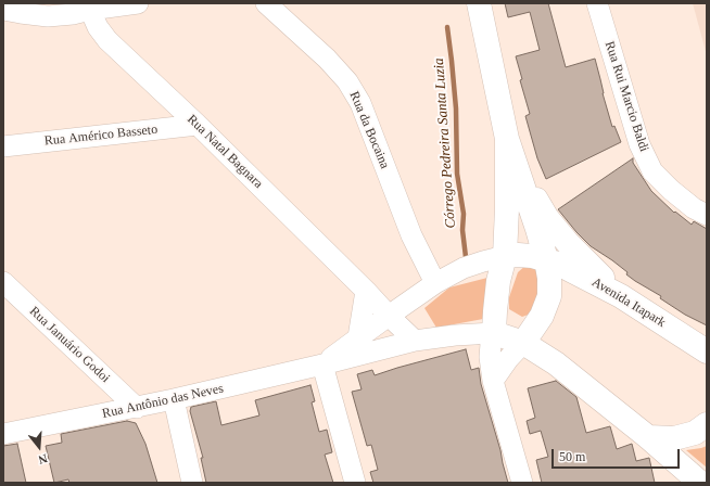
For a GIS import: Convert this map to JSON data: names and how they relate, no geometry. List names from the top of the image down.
{
  "streets": {
    "main road": ["Avenida Itapark"],
    "street": [
      "Rua Rui Marcio Baldi",
      "Rua da Bocaina",
      "Rua Américo Basseto",
      "Rua Natal Bagnara",
      "Rua Januário Godoi",
      "Rua Antônio das Neves"
    ]
  },
  "crossings": [
    ["Rua da Bocaina", "Rua Antônio das Neves"],
    ["Rua Américo Basseto", "Rua Natal Bagnara"],
    ["Rua Natal Bagnara", "Rua Antônio das Neves"],
    ["Avenida Itapark", "Rua Antônio das Neves"],
    ["Rua Januário Godoi", "Rua Antônio das Neves"]
  ],
  "water": ["Córrego Pedreira Santa Luzia"],
  "scale_bar": "50 m",
  "north": "bottom"
}
